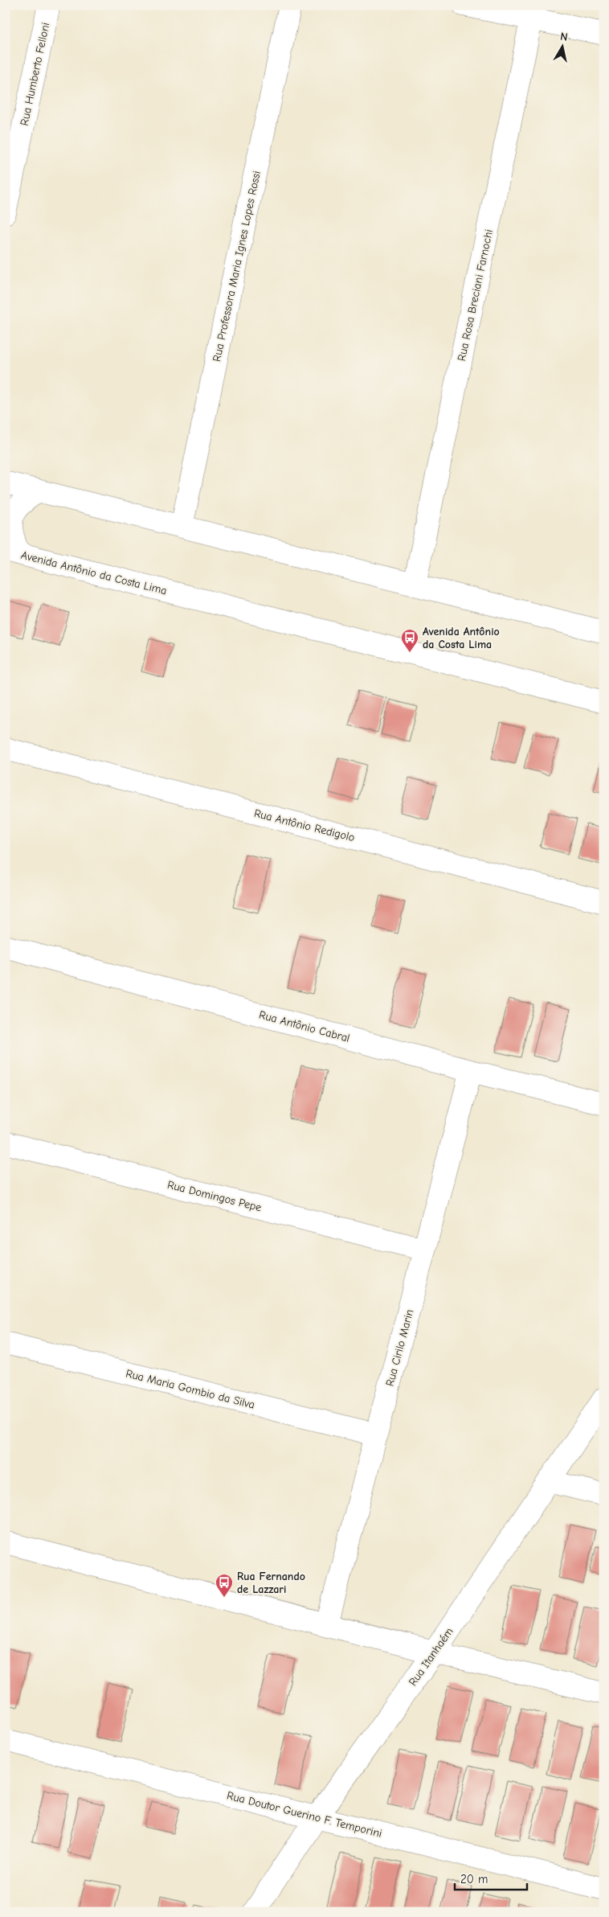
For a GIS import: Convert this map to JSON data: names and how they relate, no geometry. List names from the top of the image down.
{
  "streets": {
    "street": [
      "Rua Humberto Felloni",
      "Rua Professora Maria Ignes Lopes Rossi",
      "Rua Rosa Breciani Farnochi",
      "Avenida Antônio da Costa Lima",
      "Rua Antônio Redigolo",
      "Rua Antônio Cabral",
      "Rua Domingos Pepe",
      "Rua Cirilo Marin",
      "Rua Maria Gombio da Silva",
      "Rua Itanhaém",
      "Rua Doutor Guerino F. Temporini"
    ]
  },
  "crossings": [
    ["Rua Antônio Cabral", "Rua Cirilo Marin"],
    ["Rua Domingos Pepe", "Rua Cirilo Marin"],
    ["Rua Cirilo Marin", "Rua Maria Gombio da Silva"],
    ["Rua Itanhaém", "Rua Doutor Guerino F. Temporini"]
  ],
  "places": {
    "bus stop": ["Avenida Antônio da Costa Lima", "Rua Fernando de Lazzari"]
  },
  "scale_bar": "20 m",
  "north": "top"
}
